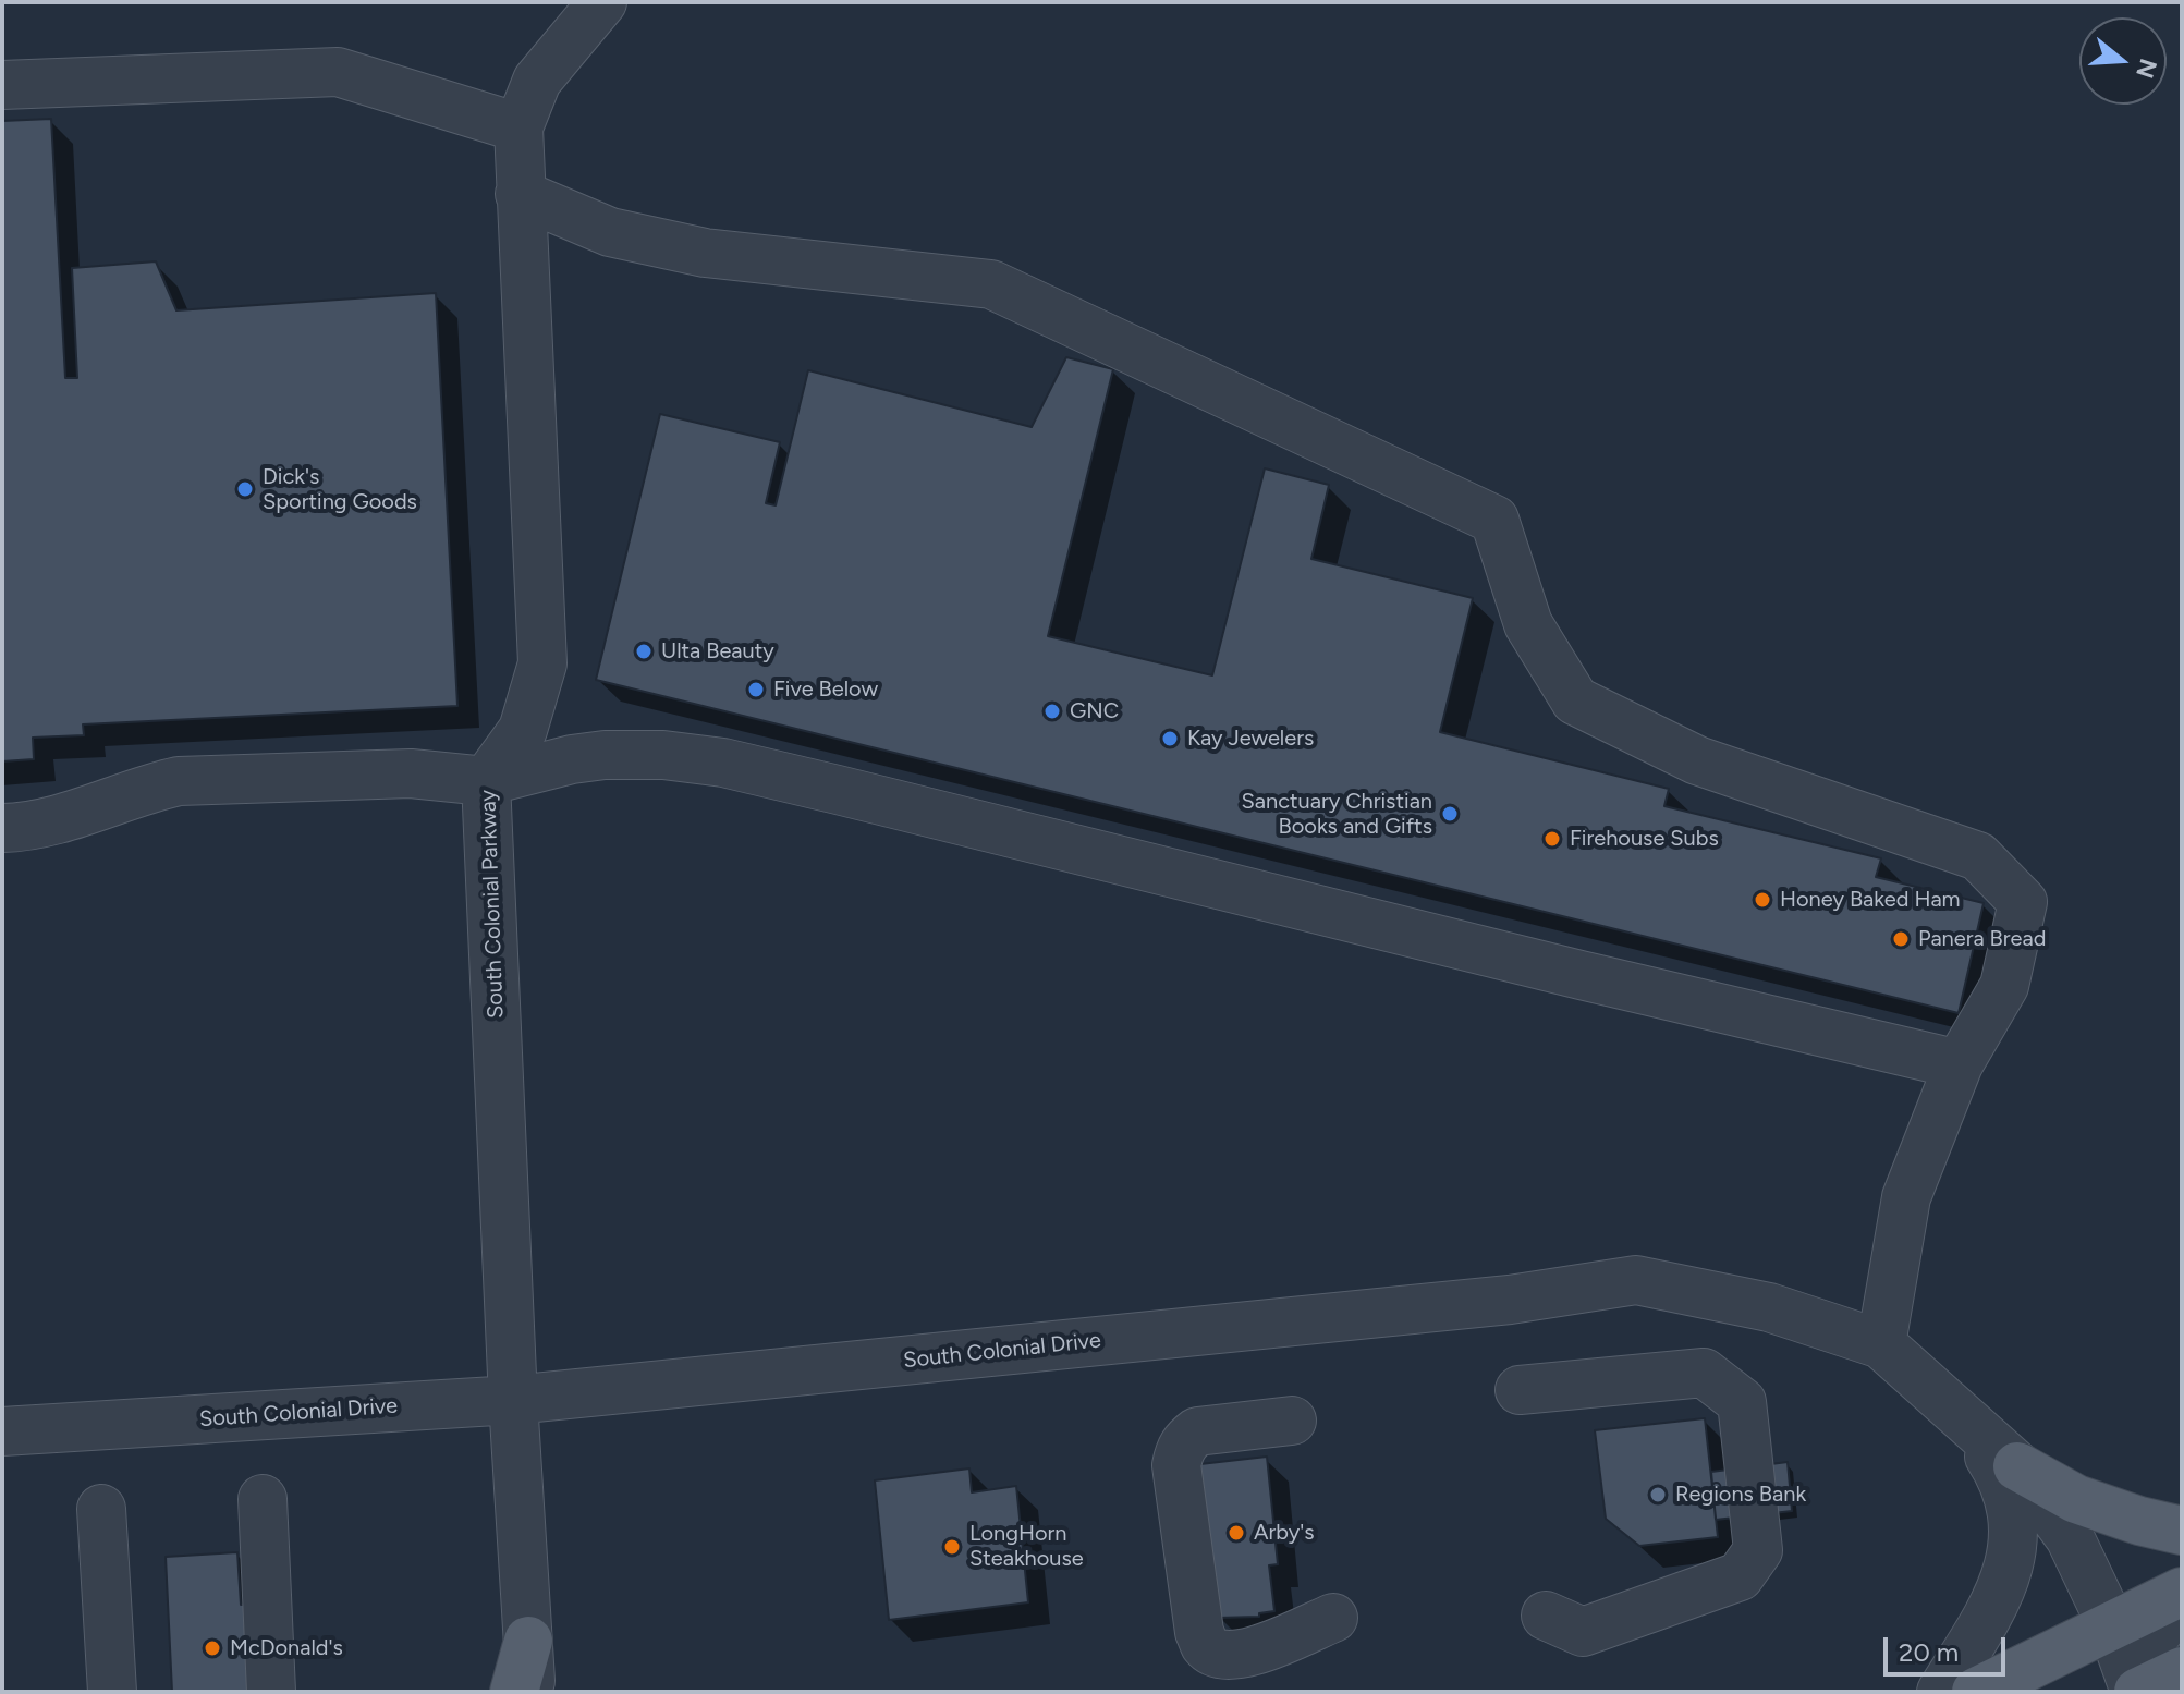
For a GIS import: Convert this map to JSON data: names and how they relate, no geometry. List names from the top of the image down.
{
  "streets": {
    "street": ["South Colonial Parkway", "South Colonial Drive"]
  },
  "crossings": [
    ["South Colonial Parkway", "South Colonial Drive"]
  ],
  "places": [
    "Dick's Sporting Goods",
    "Ulta Beauty",
    "Five Below",
    "GNC",
    "Kay Jewelers",
    "Sanctuary Christian Books and Gifts",
    "Firehouse Subs",
    "Honey Baked Ham",
    "Panera Bread",
    "Regions Bank",
    "Arby's",
    "LongHorn Steakhouse",
    "McDonald's"
  ],
  "scale_bar": "20 m",
  "north": "right"
}
